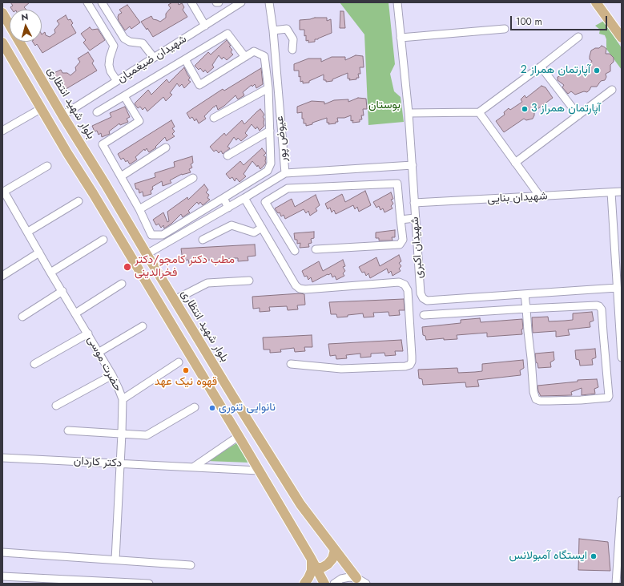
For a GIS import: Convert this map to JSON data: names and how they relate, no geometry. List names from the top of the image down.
{
  "streets": {
    "main road": ["بلوار شهید انتظاری"],
    "street": [
      "شهیدان ضیغمیان",
      "عیوض پور",
      "شهیدان بنایی",
      "شهیدان اکبری",
      "حضرت موسی",
      "دکتر کاردان"
    ]
  },
  "crossings": [
    ["شهیدان ضیغمیان", "بلوار شهید انتظاری"],
    ["بلوار شهید انتظاری", "عیوض پور"],
    ["شهیدان بنایی", "شهیدان اکبری"],
    ["حضرت موسی", "دکتر کاردان"]
  ],
  "parks": ["بوستان"],
  "places": [
    "آپارتمان همراز 2",
    "آپارتمان همراز 3",
    "مطب دکتر کامجو/دکتر فخرالدینی",
    "قهوه نیک عهد",
    "نانوایی تنوری",
    "ایستگاه آمبولانس"
  ],
  "scale_bar": "100 m",
  "north": "top"
}
